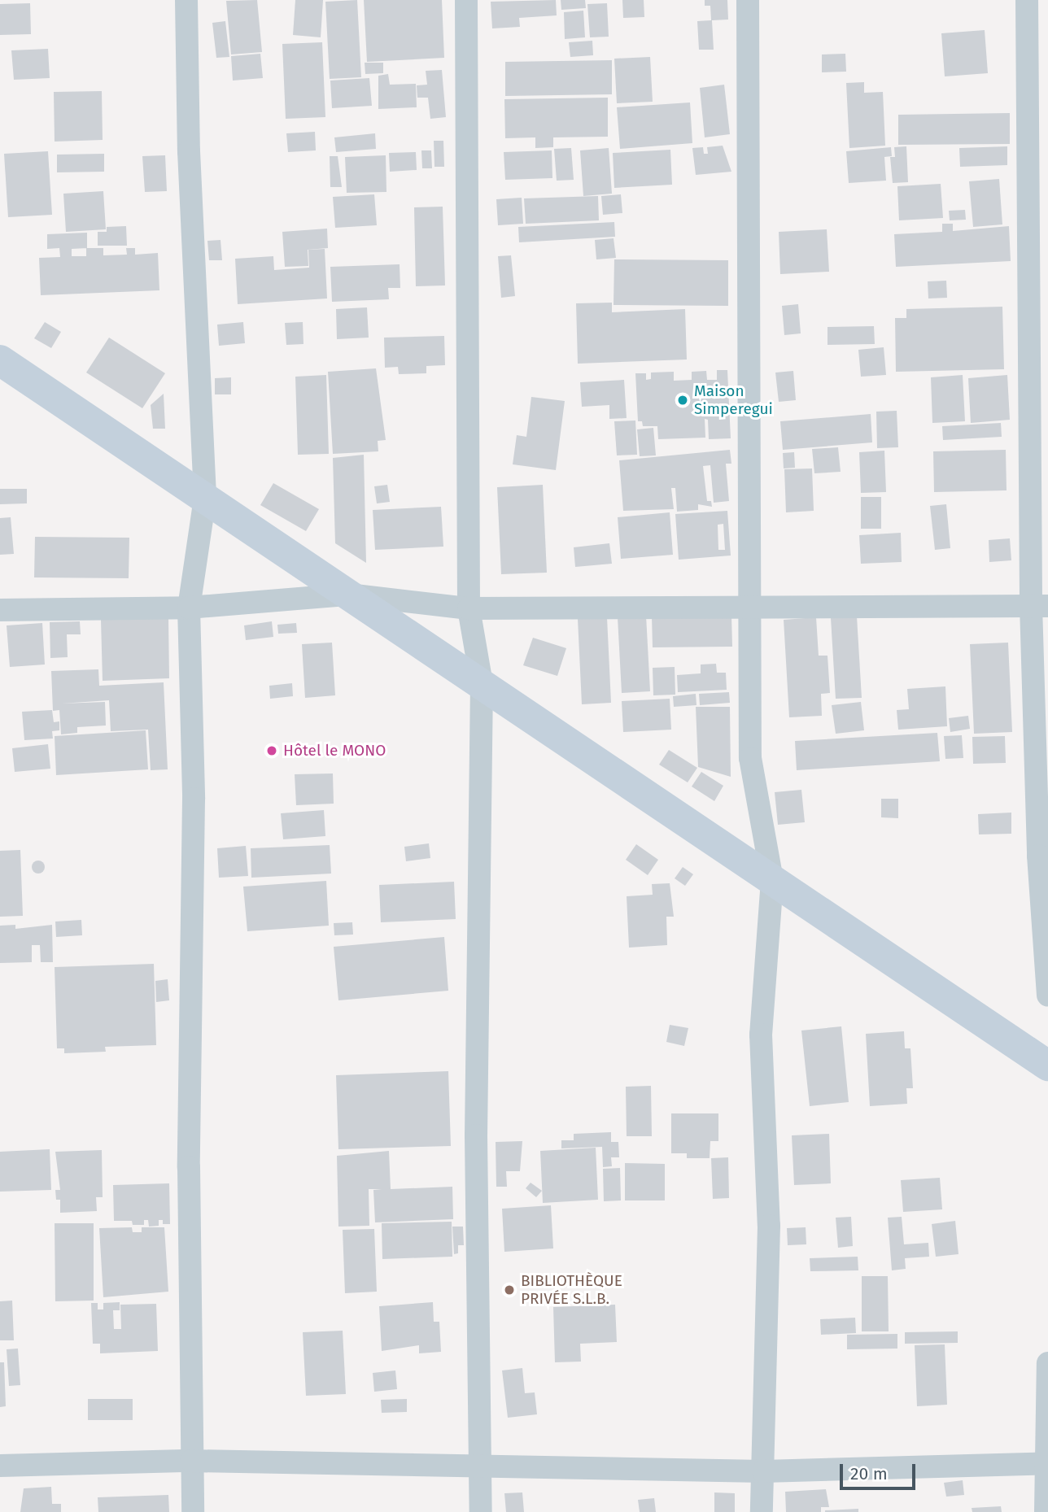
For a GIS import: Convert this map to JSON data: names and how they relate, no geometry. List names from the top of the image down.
{
  "places": ["Maison Simperegui", "Hôtel le MONO", "BIBLIOTHÈQUE PRIVÉE S.L.B."],
  "scale_bar": "20 m"
}
